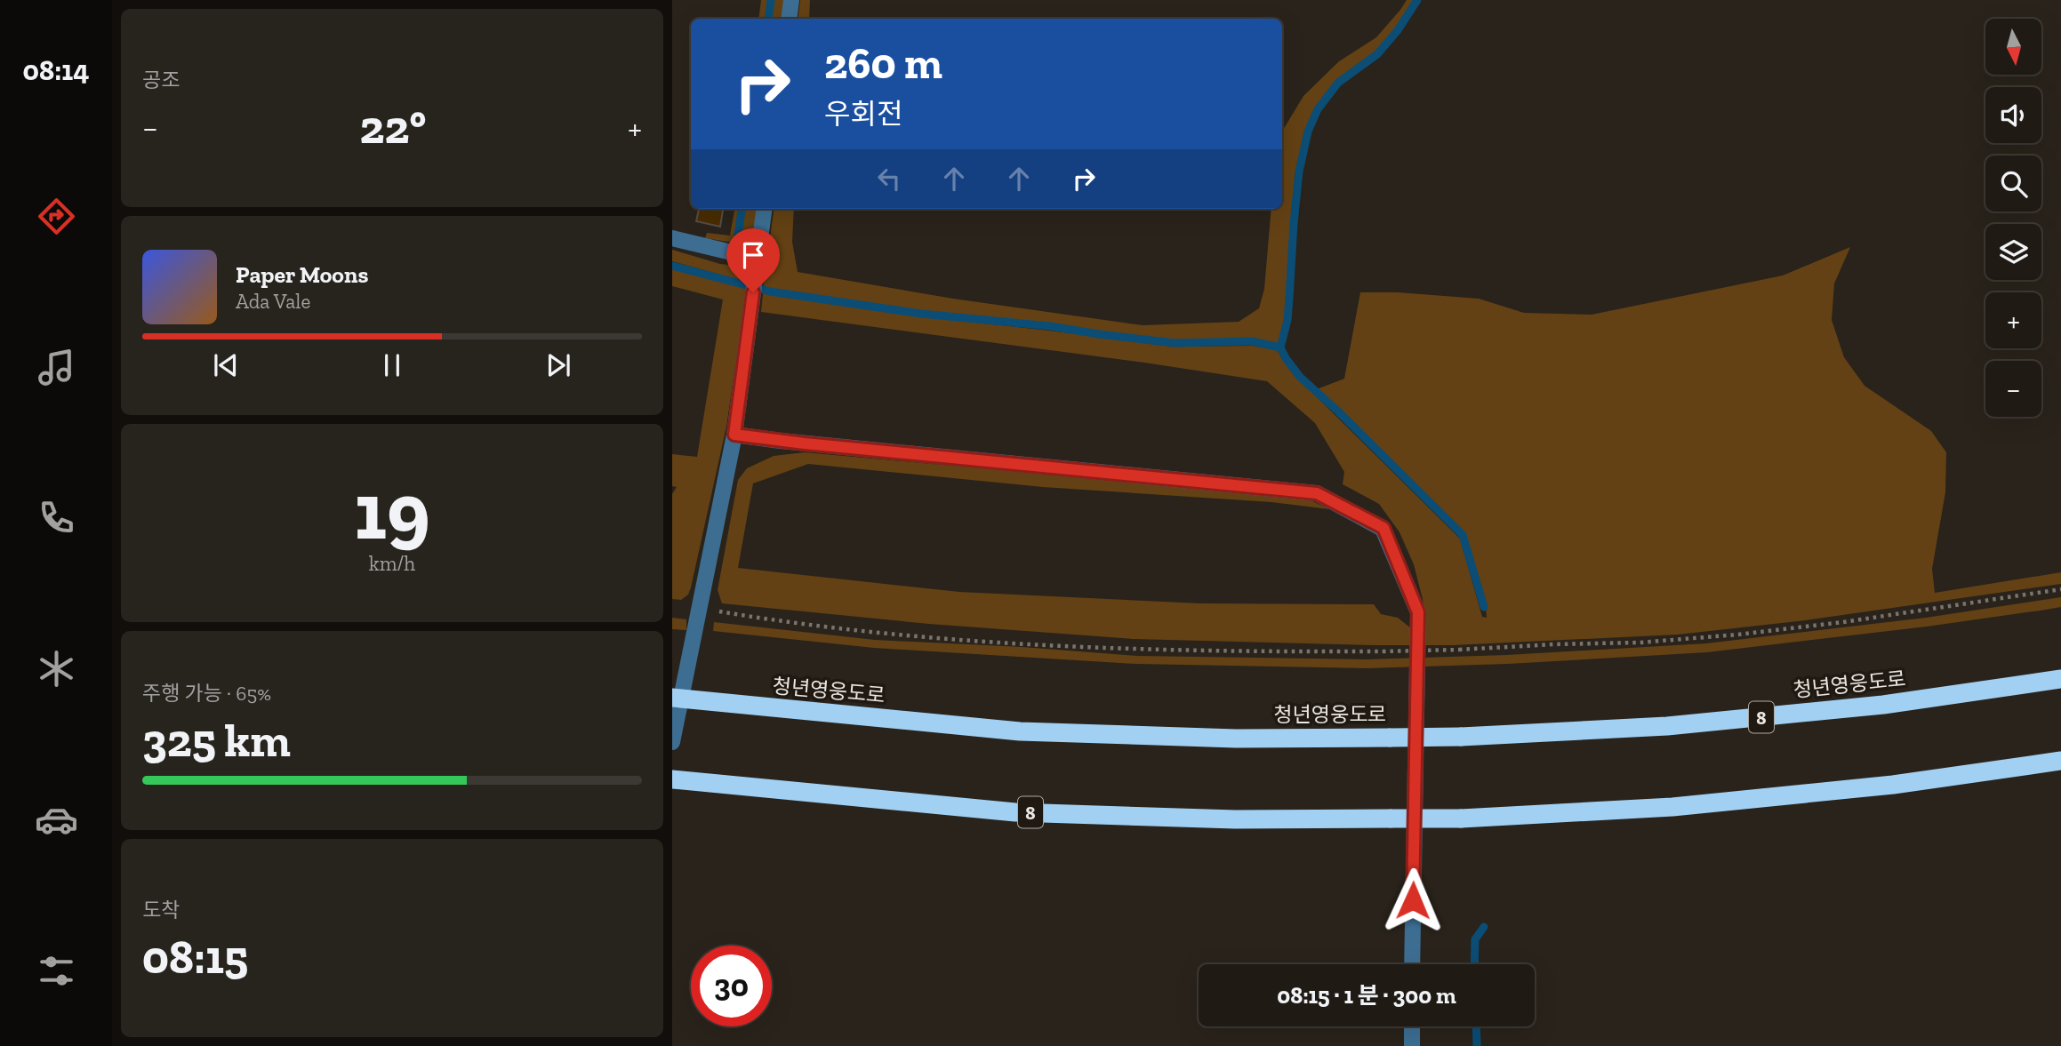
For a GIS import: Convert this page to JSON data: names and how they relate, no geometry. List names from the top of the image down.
{
  "streets": {
    "highway": ["청년영웅도로", "8"]
  },
  "north": "bottom",
  "page": {
    "tabs": "08:14",
    "tile": [
      "공조",
      ["19", "km/h"],
      ["주행 가능 · 65%", "325 km"],
      ["도착", "08:15"]
    ],
    "map_buttons": ["+", "−"],
    "turn": ["260 m", "우회전"],
    "heat": ["−", "22°", "+"],
    "song": ["Paper Moons", "Ada Vale"],
    "limit": "30",
    "trip": "08:15 · 1 분 · 300 m"
  }
}
